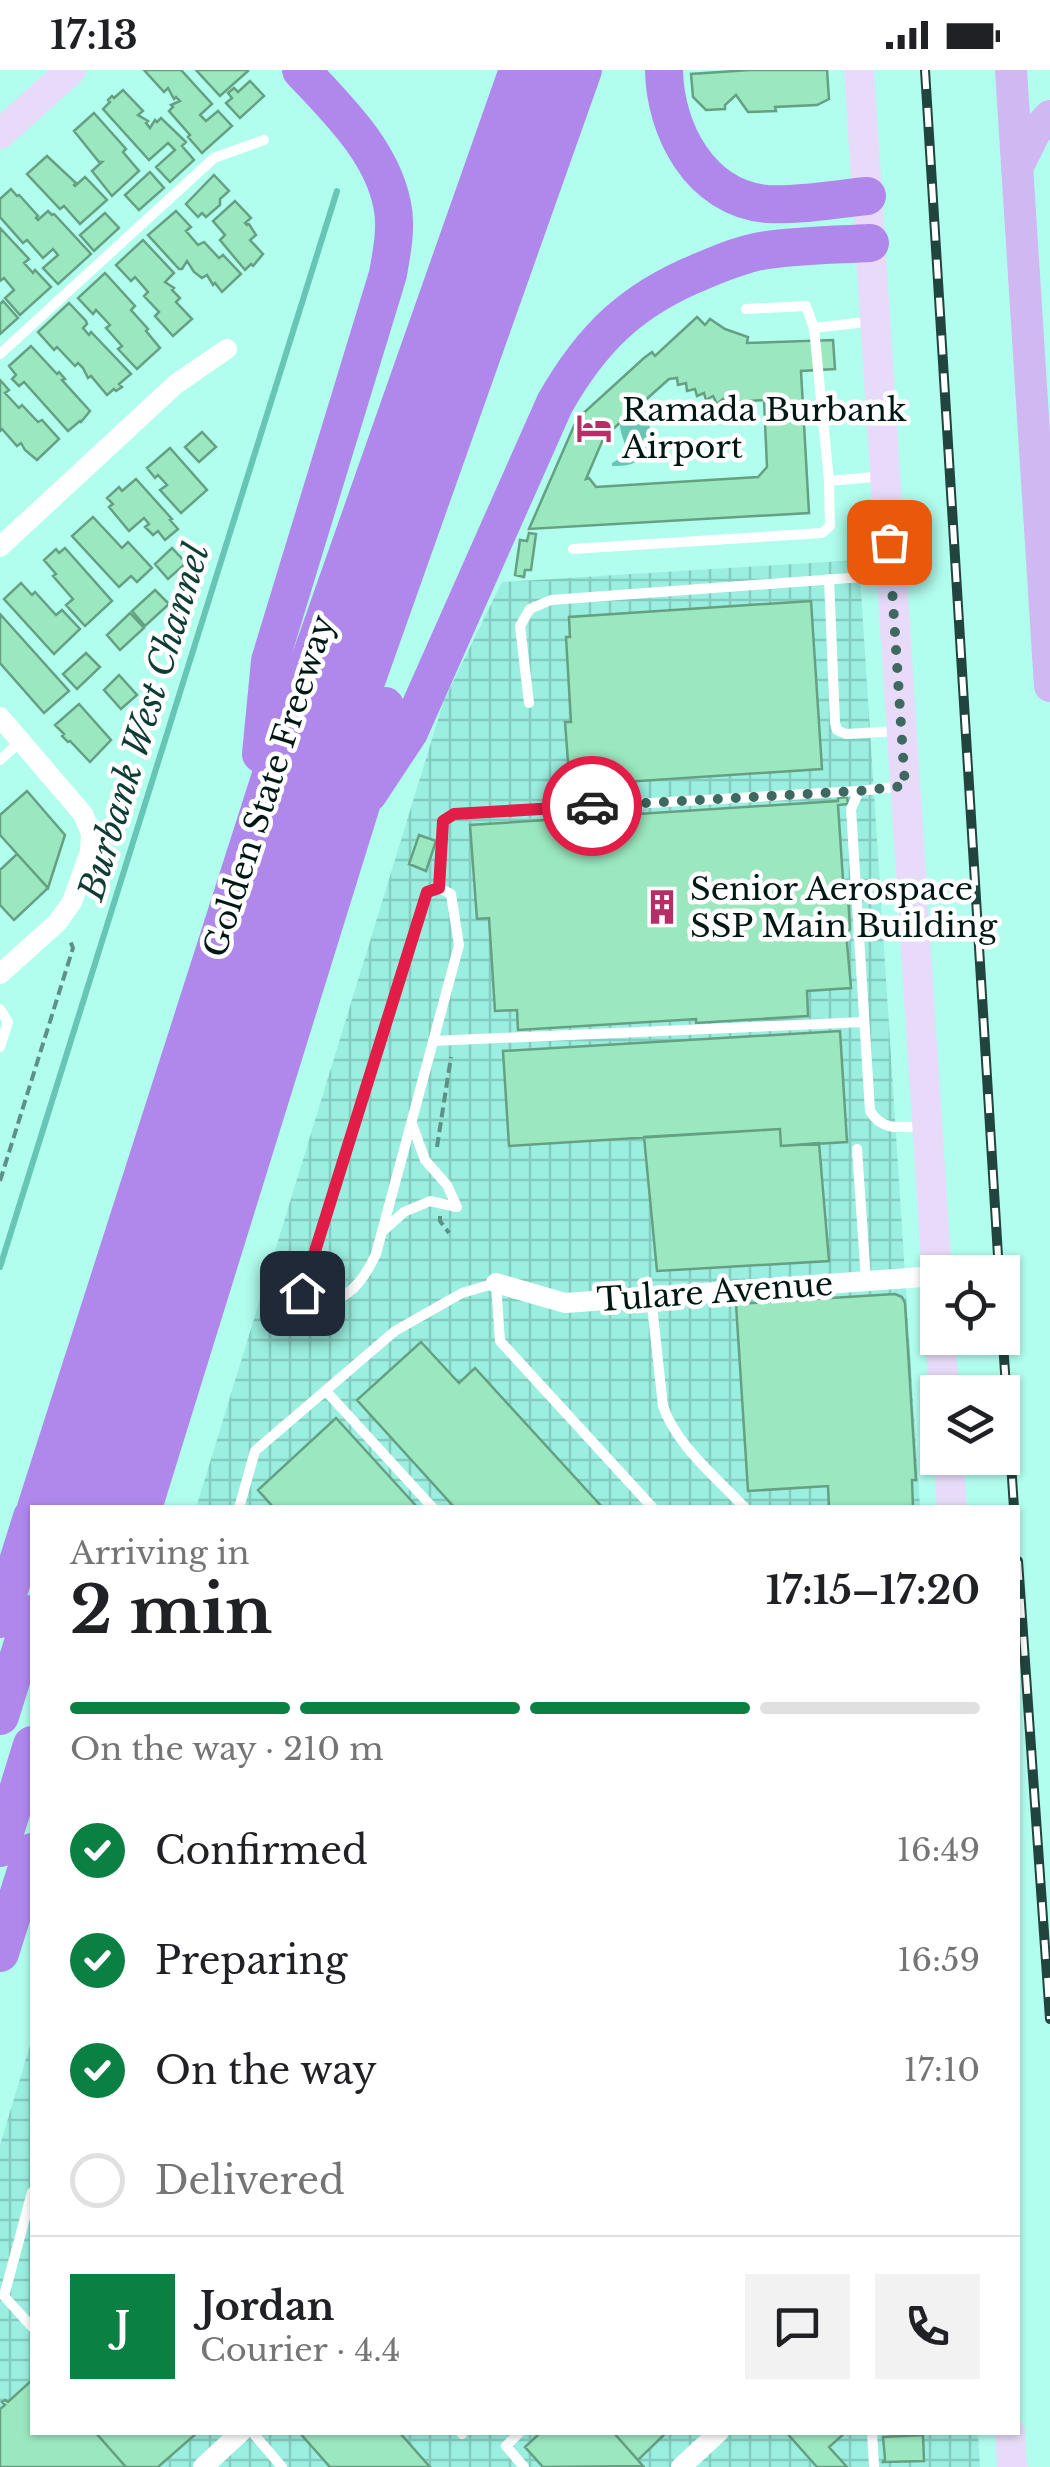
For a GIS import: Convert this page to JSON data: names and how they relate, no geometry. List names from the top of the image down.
{
  "streets": {
    "highway": ["Golden State Freeway"],
    "street": ["Tulare Avenue"]
  },
  "water": ["Burbank West Channel"],
  "places": {
    "hotel": ["Ramada Burbank Airport"],
    "building": ["Senior Aerospace SSP Main Building"]
  },
  "page": {
    "status": "17:13",
    "heading": ["2 min", "Arriving in", "17:15–17:20"],
    "panel": ["Jordan", "Courier · 4.4"],
    "bar": "On the way · 210 m",
    "list": [
      ["Confirmed", "16:49"],
      ["Preparing", "16:59"],
      ["On the way", "17:10"],
      "Delivered"
    ],
    "round": "J"
  }
}
